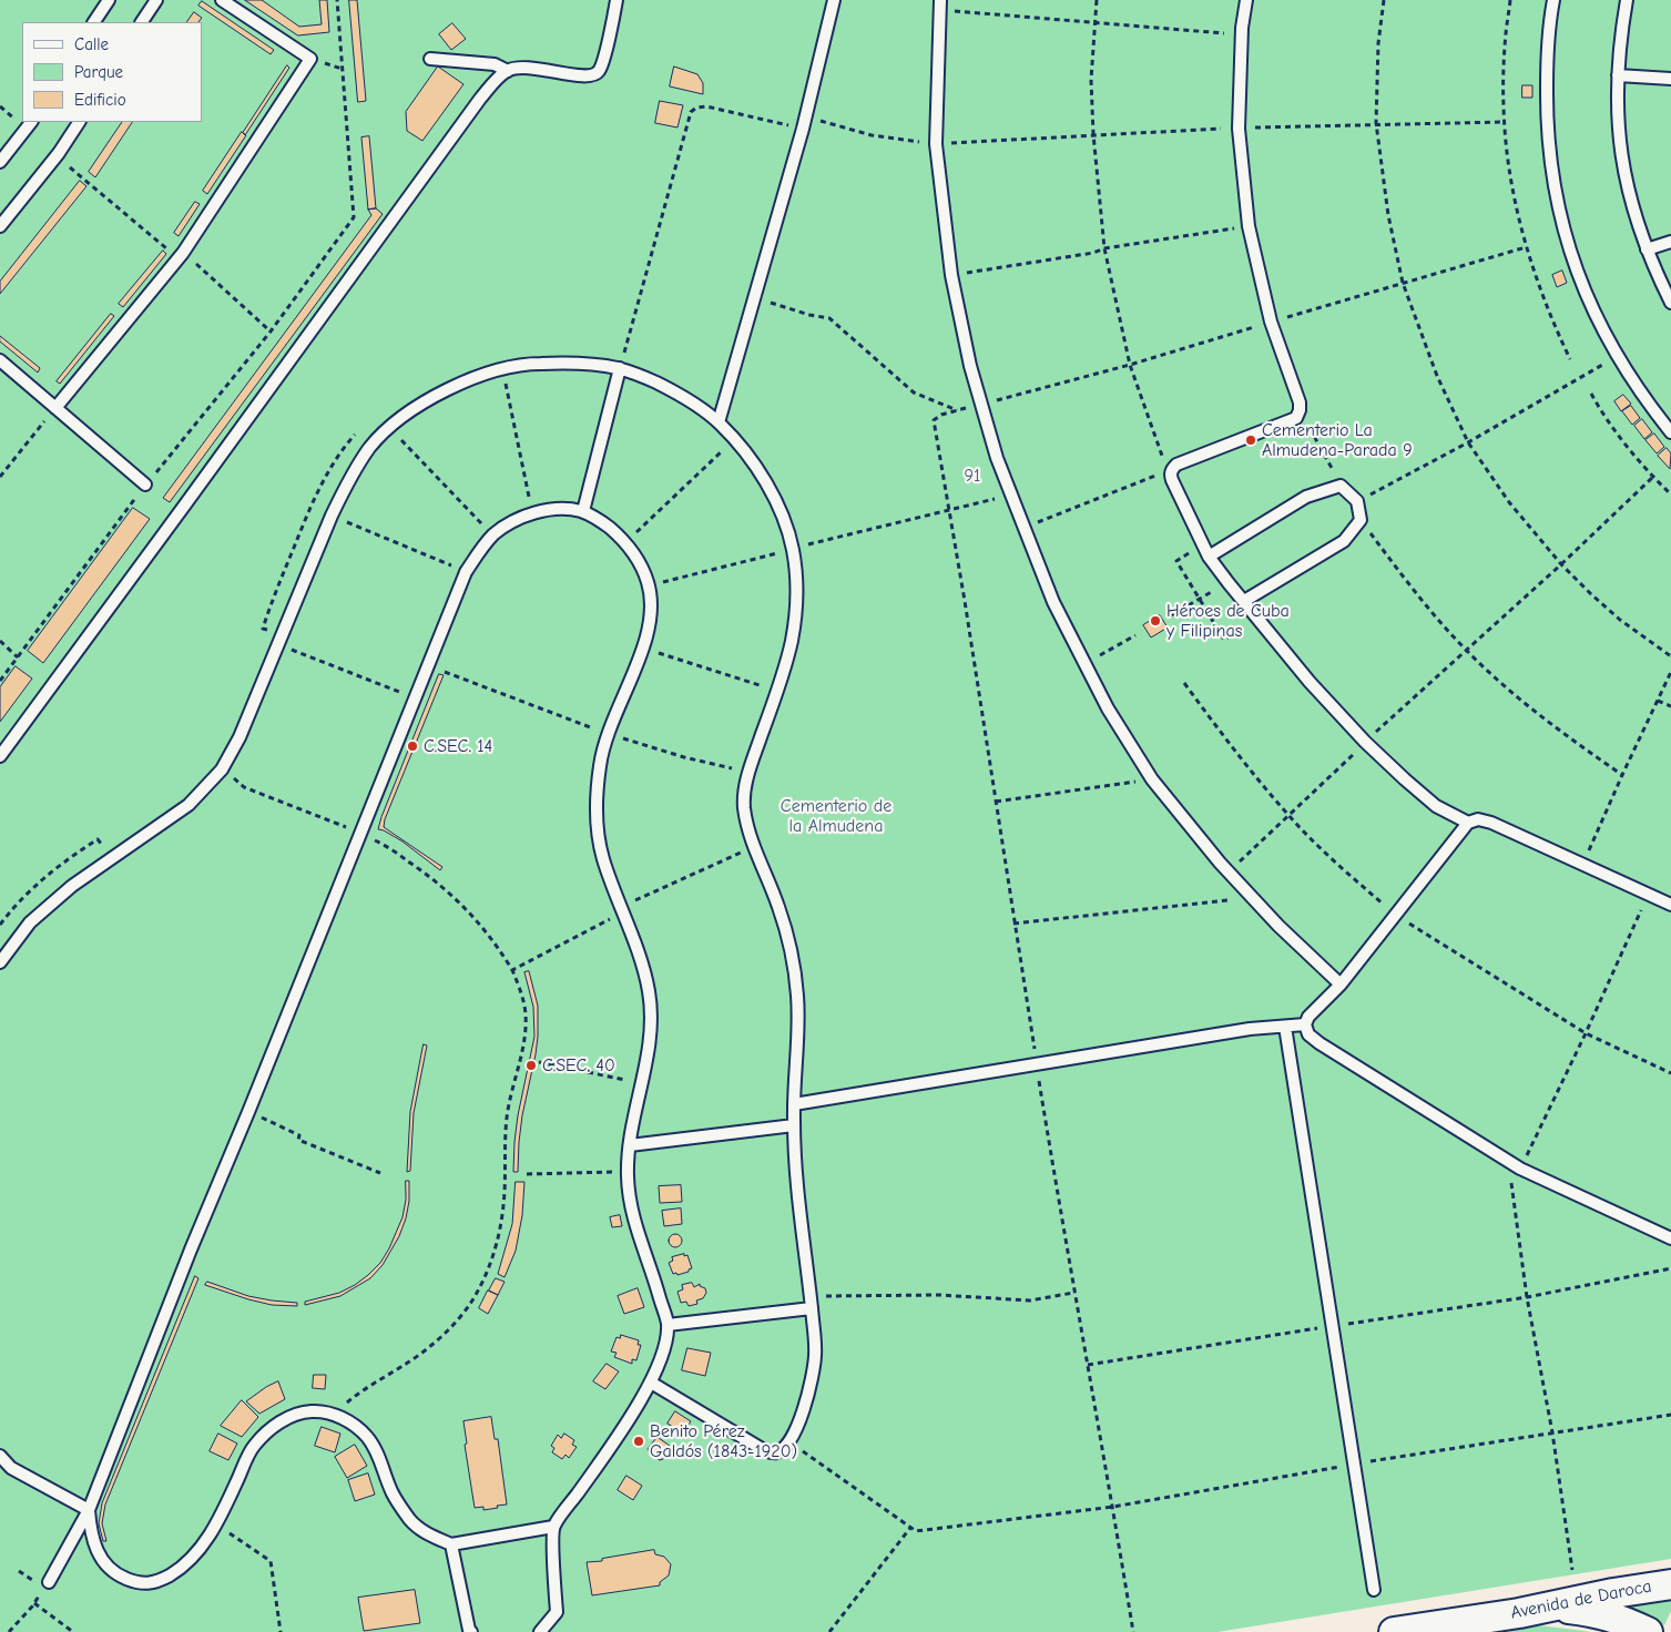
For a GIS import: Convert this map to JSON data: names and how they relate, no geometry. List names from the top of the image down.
{
  "streets": {
    "street": ["Avenida de Daroca"]
  },
  "parks": ["91", "Cementerio de la Almudena"],
  "places": [
    "Cementerio La Almudena-Parada 9",
    "Héroes de Cuba y Filipinas",
    "C.SEC. 14",
    "C.SEC. 40",
    "Benito Pérez Galdós (1843-1920)"
  ],
  "legend": ["Calle", "Parque", "Edificio"]
}
